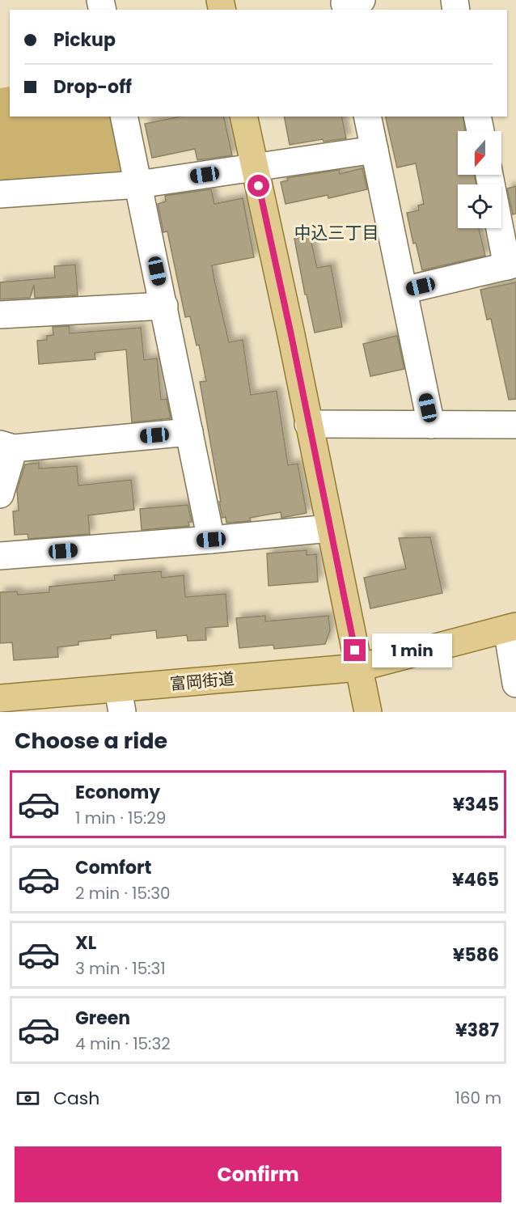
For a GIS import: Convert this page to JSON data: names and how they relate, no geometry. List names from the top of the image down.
{
  "streets": {
    "main road": ["富岡街道"]
  },
  "districts": ["中込三丁目"],
  "north": "bottom",
  "page": {
    "banner": ["Pickup", "Drop-off"],
    "bubble": "1 min",
    "heading": "Choose a ride",
    "list": [
      {
        "name": "Economy",
        "note": "1 min · 15:29",
        "value": "¥345"
      },
      {
        "name": "Comfort",
        "note": "2 min · 15:30",
        "value": "¥465"
      },
      {
        "name": "XL",
        "note": "3 min · 15:31",
        "value": "¥586"
      },
      {
        "name": "Green",
        "note": "4 min · 15:32",
        "value": "¥387"
      }
    ],
    "pay": ["Cash", "160 m"],
    "buttons": "Confirm"
  }
}
